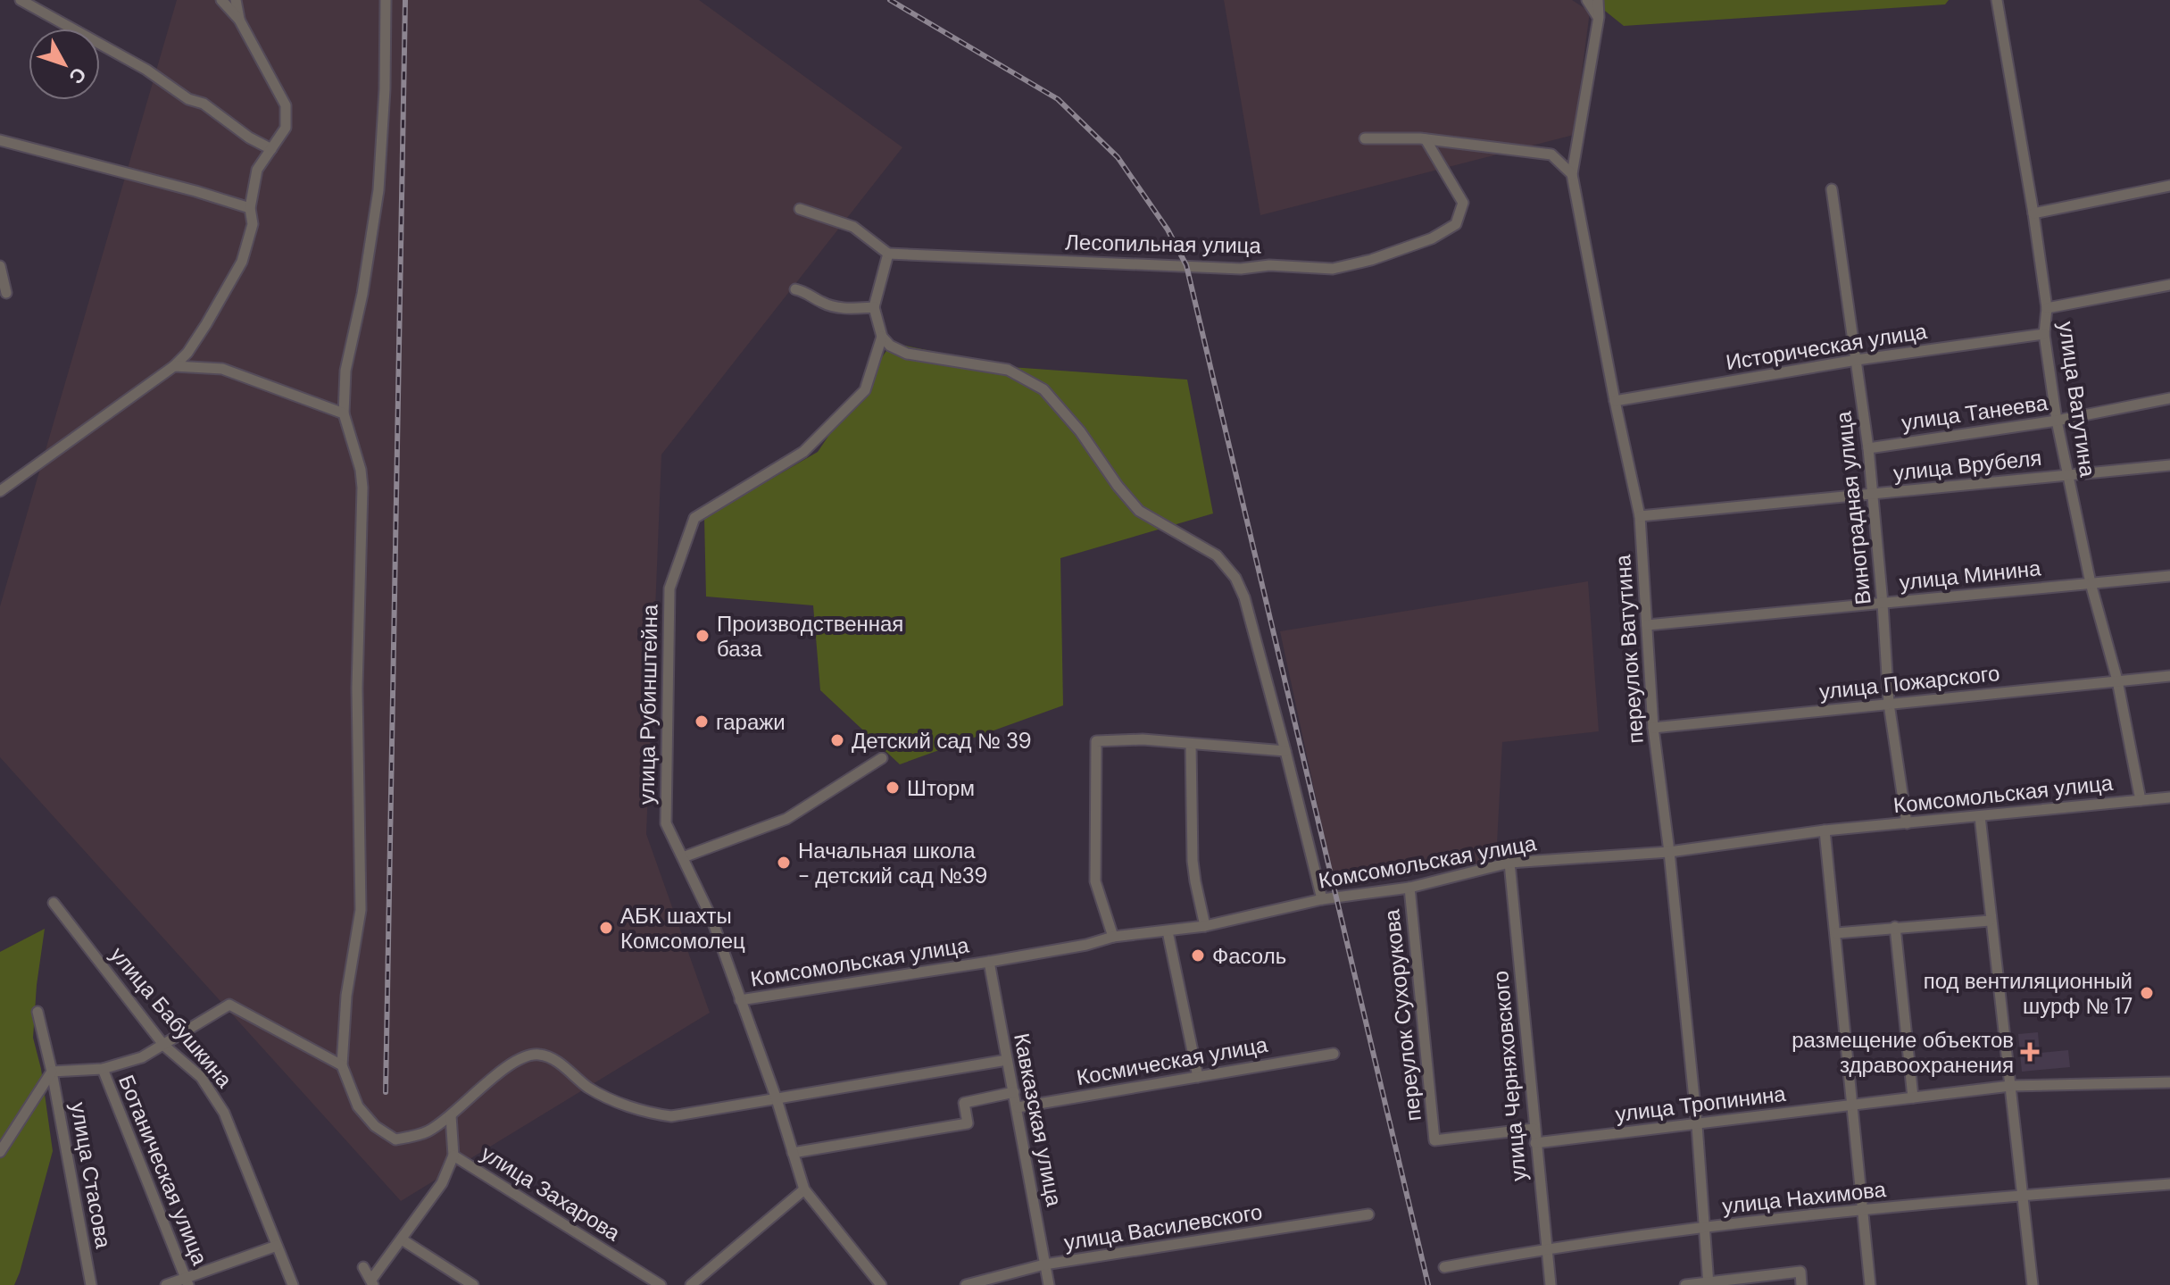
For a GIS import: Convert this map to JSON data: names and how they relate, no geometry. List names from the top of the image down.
{
  "streets": {
    "street": [
      "Лесопильная улица",
      "Историческая улица",
      "улица Ватутина",
      "улица Танеева",
      "улица Врубеля",
      "Виноградная улица",
      "улица Минина",
      "переулок Ватутина",
      "улица Пожарского",
      "улица Рубинштейна",
      "Комсомольская улица",
      "переулок Сухорукова",
      "улица Бабушкина",
      "Космическая улица",
      "улица Черняховского",
      "улица Тропинина",
      "Кавказская улица",
      "Ботаническая улица",
      "улица Стасова",
      "улица Захарова",
      "улица Нахимова",
      "улица Василевского"
    ]
  },
  "crossings": [
    ["Историческая улица", "улица Ватутина"],
    ["Историческая улица", "Виноградная улица"],
    ["Историческая улица", "переулок Ватутина"],
    ["улица Ватутина", "улица Танеева"],
    ["улица Ватутина", "улица Врубеля"],
    ["улица Ватутина", "улица Минина"],
    ["улица Ватутина", "улица Пожарского"],
    ["улица Ватутина", "Комсомольская улица"],
    ["улица Танеева", "Виноградная улица"],
    ["улица Врубеля", "Виноградная улица"],
    ["улица Врубеля", "переулок Ватутина"],
    ["Виноградная улица", "улица Минина"],
    ["Виноградная улица", "улица Пожарского"],
    ["Виноградная улица", "Комсомольская улица"],
    ["улица Минина", "переулок Ватутина"],
    ["переулок Ватутина", "улица Пожарского"],
    ["переулок Ватутина", "Комсомольская улица"],
    ["переулок Ватутина", "улица Тропинина"],
    ["переулок Ватутина", "улица Нахимова"],
    ["улица Рубинштейна", "Комсомольская улица"],
    ["Комсомольская улица", "переулок Сухорукова"],
    ["Комсомольская улица", "улица Черняховского"],
    ["Комсомольская улица", "Кавказская улица"],
    ["переулок Сухорукова", "улица Черняховского"],
    ["Космическая улица", "Кавказская улица"],
    ["улица Черняховского", "улица Тропинина"],
    ["улица Черняховского", "улица Нахимова"],
    ["Кавказская улица", "улица Василевского"]
  ],
  "places": {
    "other": [
      "Производственная база",
      "гаражи",
      "Детский сад № 39",
      "Шторм",
      "Начальная школа - детский сад №39",
      "АБК шахты Комсомолец",
      "Фасоль",
      "под вентиляционный шурф № 17"
    ],
    "health": ["размещение объектов здравоохранения"]
  },
  "north": "bottom right"
}
